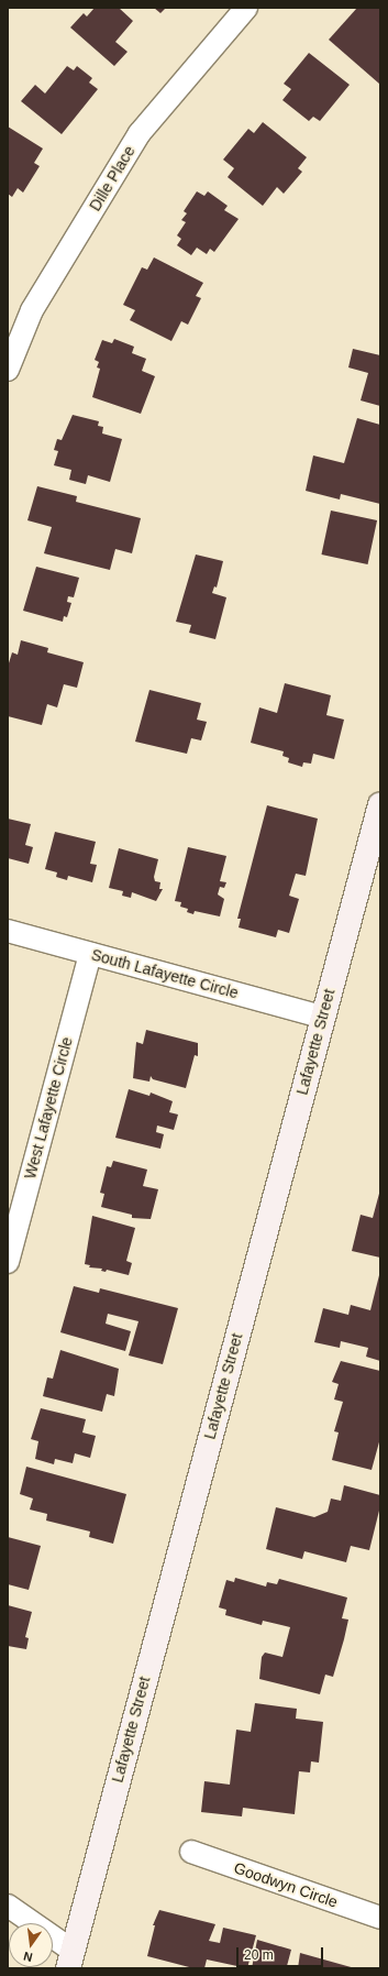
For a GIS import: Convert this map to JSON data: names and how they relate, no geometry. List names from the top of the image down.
{
  "streets": {
    "street": [
      "Dille Place",
      "South Lafayette Circle",
      "Lafayette Street",
      "West Lafayette Circle",
      "Goodwyn Circle"
    ]
  },
  "crossings": [
    ["South Lafayette Circle", "Lafayette Street"],
    ["South Lafayette Circle", "West Lafayette Circle"]
  ],
  "scale_bar": "20 m",
  "north": "bottom"
}
